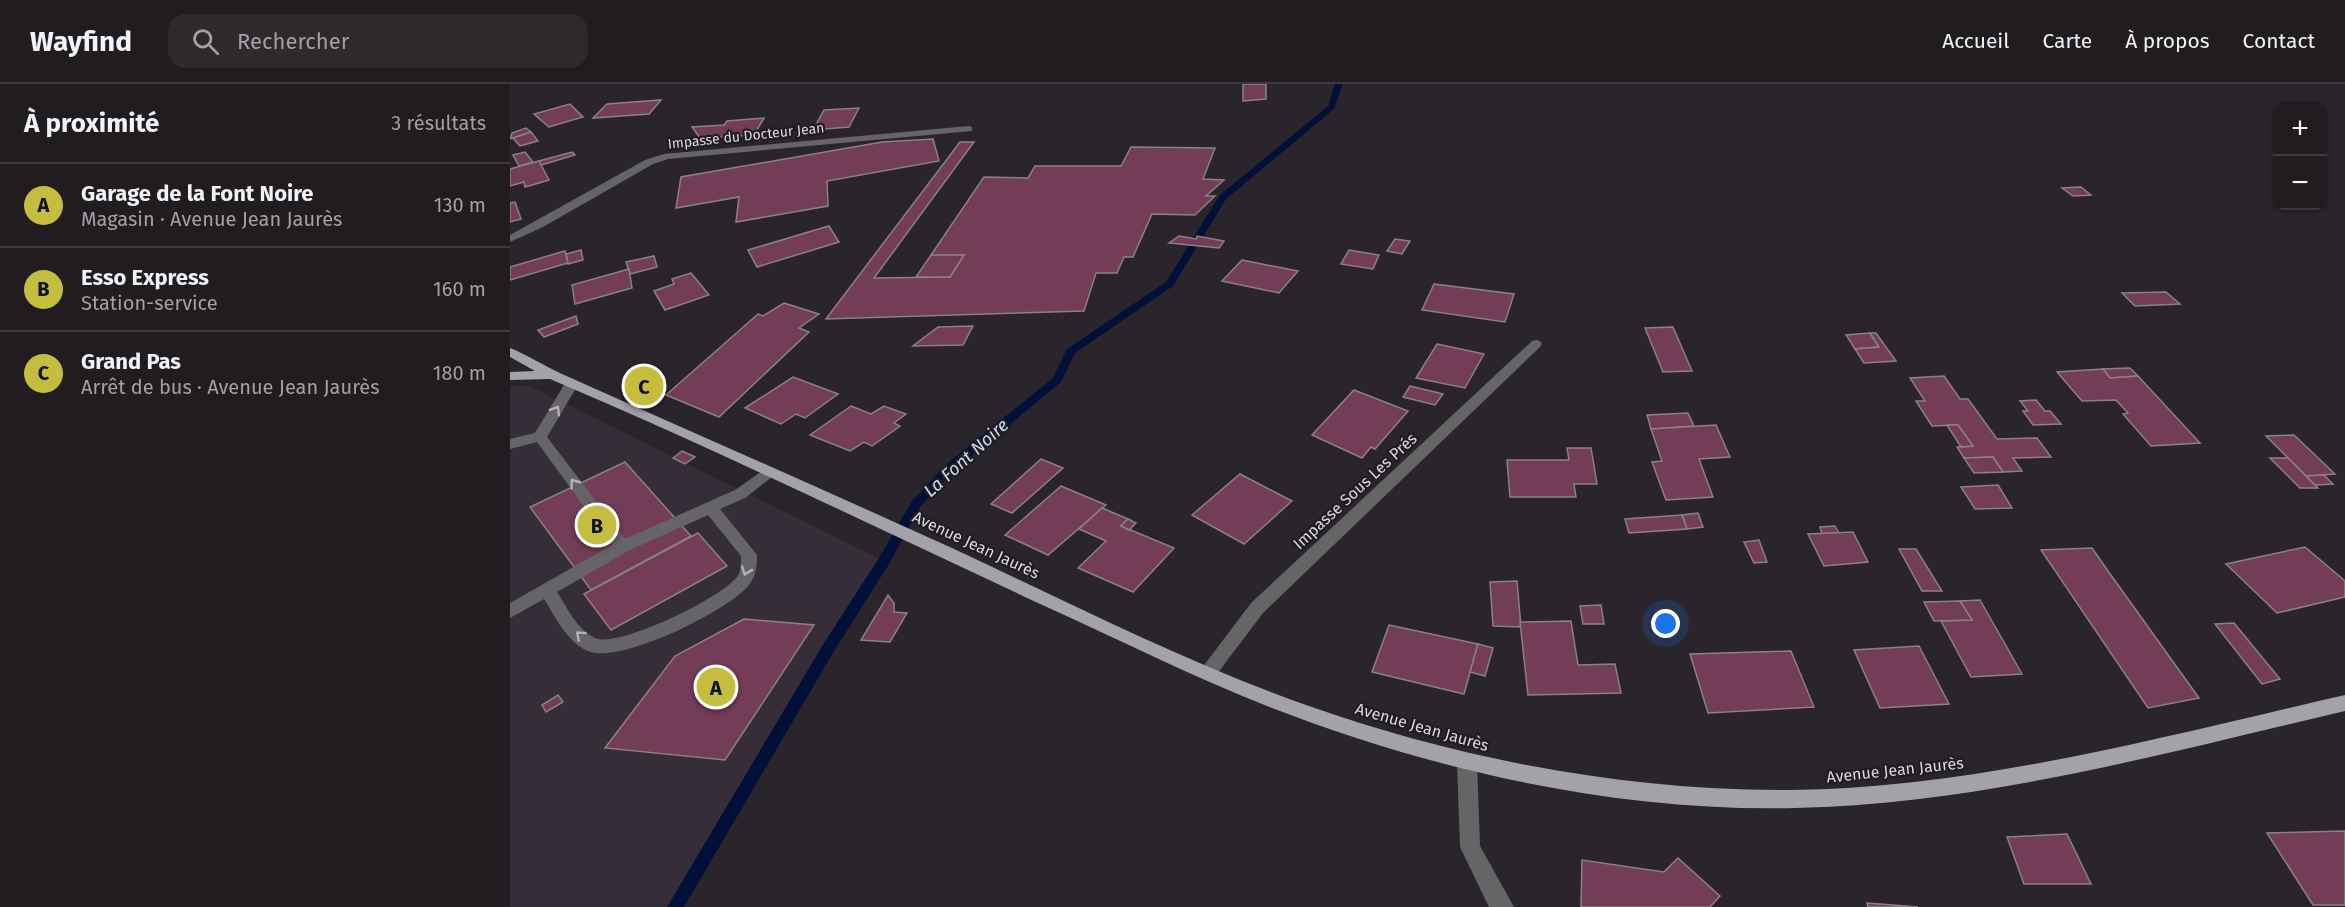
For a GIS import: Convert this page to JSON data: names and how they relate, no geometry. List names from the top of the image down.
{
  "streets": {
    "main road": ["Avenue Jean Jaurès"],
    "street": ["Impasse du Docteur Jean", "Impasse Sous Les Prés"]
  },
  "crossings": [
    ["Impasse Sous Les Prés", "Avenue Jean Jaurès"]
  ],
  "water": ["La Font Noire"],
  "page": {
    "header": "Wayfind",
    "search": "Rechercher",
    "nav": [
      "Accueil",
      "Carte",
      "À propos",
      "Contact"
    ],
    "heading": ["À proximité", "3 résultats"],
    "map_buttons": ["+", "−"],
    "list": [
      {
        "mark": "A",
        "name": "Garage de la Font Noire",
        "note": "Magasin · Avenue Jean Jaurès",
        "value": "130 m"
      },
      {
        "mark": "B",
        "name": "Esso Express",
        "note": "Station-service",
        "value": "160 m"
      },
      {
        "mark": "C",
        "name": "Grand Pas",
        "note": "Arrêt de bus · Avenue Jean Jaurès",
        "value": "180 m"
      }
    ],
    "pins": ["C", "B", "A"]
  }
}
